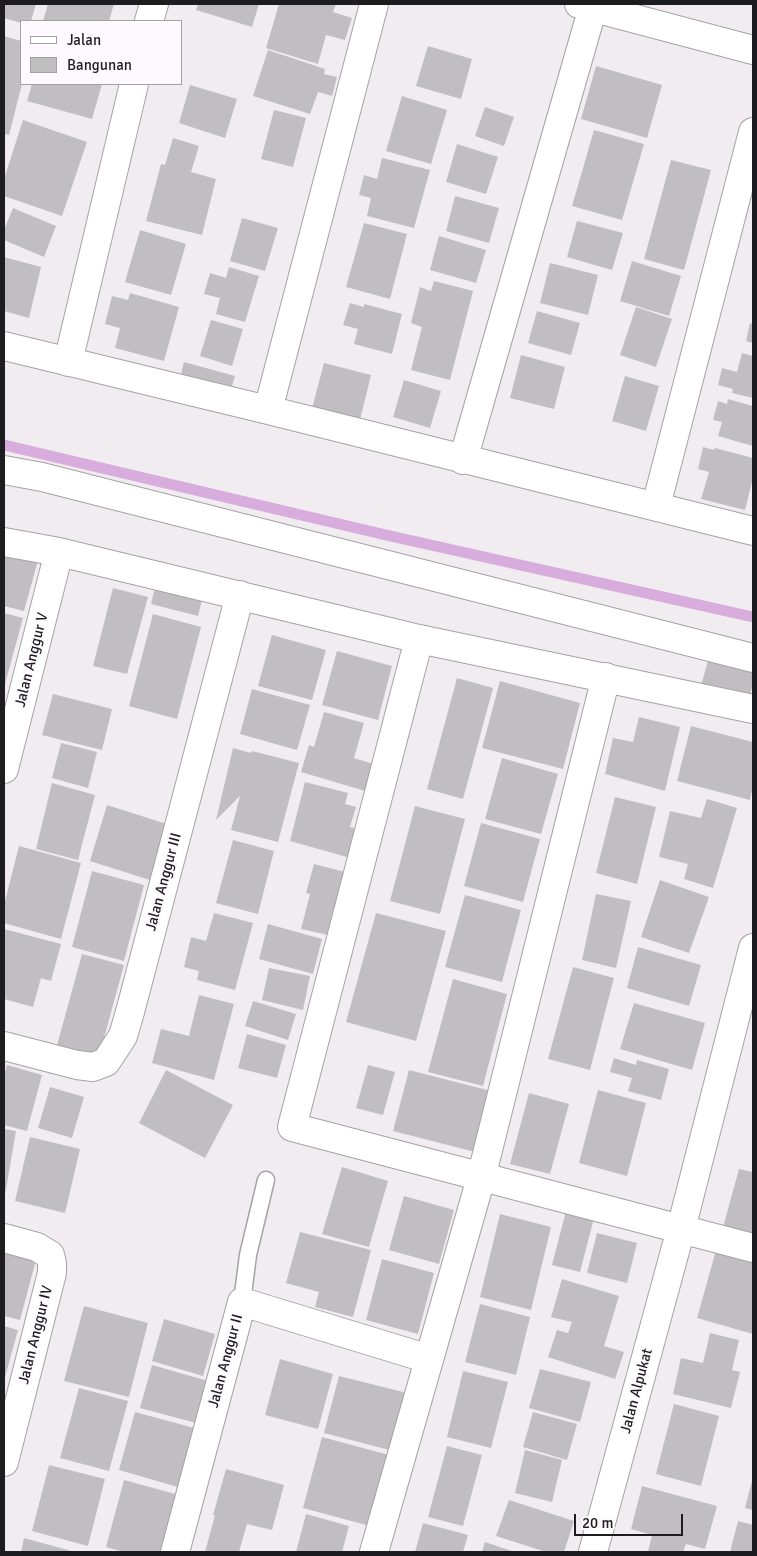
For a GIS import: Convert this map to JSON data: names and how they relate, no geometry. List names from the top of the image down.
{
  "streets": {
    "street": [
      "Jalan Anggur V",
      "Jalan Anggur III",
      "Jalan Anggur IV",
      "Jalan Anggur II",
      "Jalan Alpukat"
    ]
  },
  "legend": ["Jalan", "Bangunan"],
  "scale_bar": "20 m"
}
